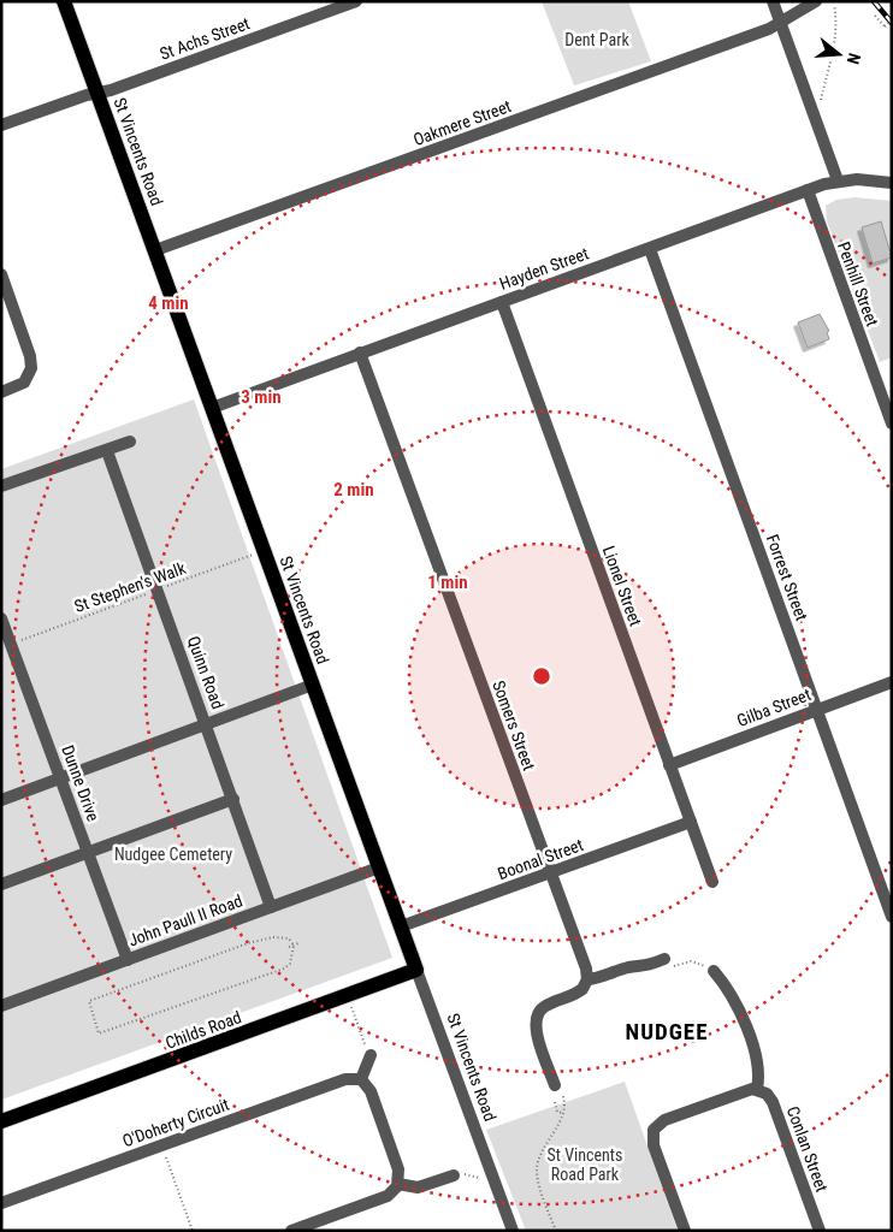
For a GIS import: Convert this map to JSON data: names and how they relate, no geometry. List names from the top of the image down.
{
  "streets": {
    "main road": ["St Vincents Road", "Childs Road"],
    "street": [
      "St Achs Street",
      "Oakmere Street",
      "Hayden Street",
      "Penhill Street",
      "Forrest Street",
      "Lionel Street",
      "Quinn Road",
      "Gilba Street",
      "Somers Street",
      "Dunne Drive",
      "Boonal Street",
      "John Paull II Road",
      "O'Doherty Circuit",
      "Conlan Street"
    ],
    "path": ["St Stephen's Walk"]
  },
  "crossings": [
    ["St Achs Street", "St Vincents Road"],
    ["Oakmere Street", "St Vincents Road"],
    ["St Vincents Road", "Hayden Street"],
    ["St Vincents Road", "St Stephen's Walk"],
    ["St Vincents Road", "Boonal Street"],
    ["St Vincents Road", "John Paull II Road"],
    ["St Vincents Road", "Childs Road"],
    ["Hayden Street", "Penhill Street"],
    ["Hayden Street", "Forrest Street"],
    ["Hayden Street", "Lionel Street"],
    ["Hayden Street", "Somers Street"],
    ["Forrest Street", "Gilba Street"],
    ["Lionel Street", "Gilba Street"],
    ["Lionel Street", "Boonal Street"],
    ["St Stephen's Walk", "Quinn Road"],
    ["St Stephen's Walk", "Dunne Drive"],
    ["Quinn Road", "John Paull II Road"],
    ["Somers Street", "Boonal Street"],
    ["Dunne Drive", "John Paull II Road"]
  ],
  "districts": ["NUDGEE"],
  "parks": ["Dent Park", "Nudgee Cemetery", "St Vincents Road Park"],
  "north": "right",
  "rings": [
    "4 min",
    "3 min",
    "2 min",
    "1 min"
  ]
}
